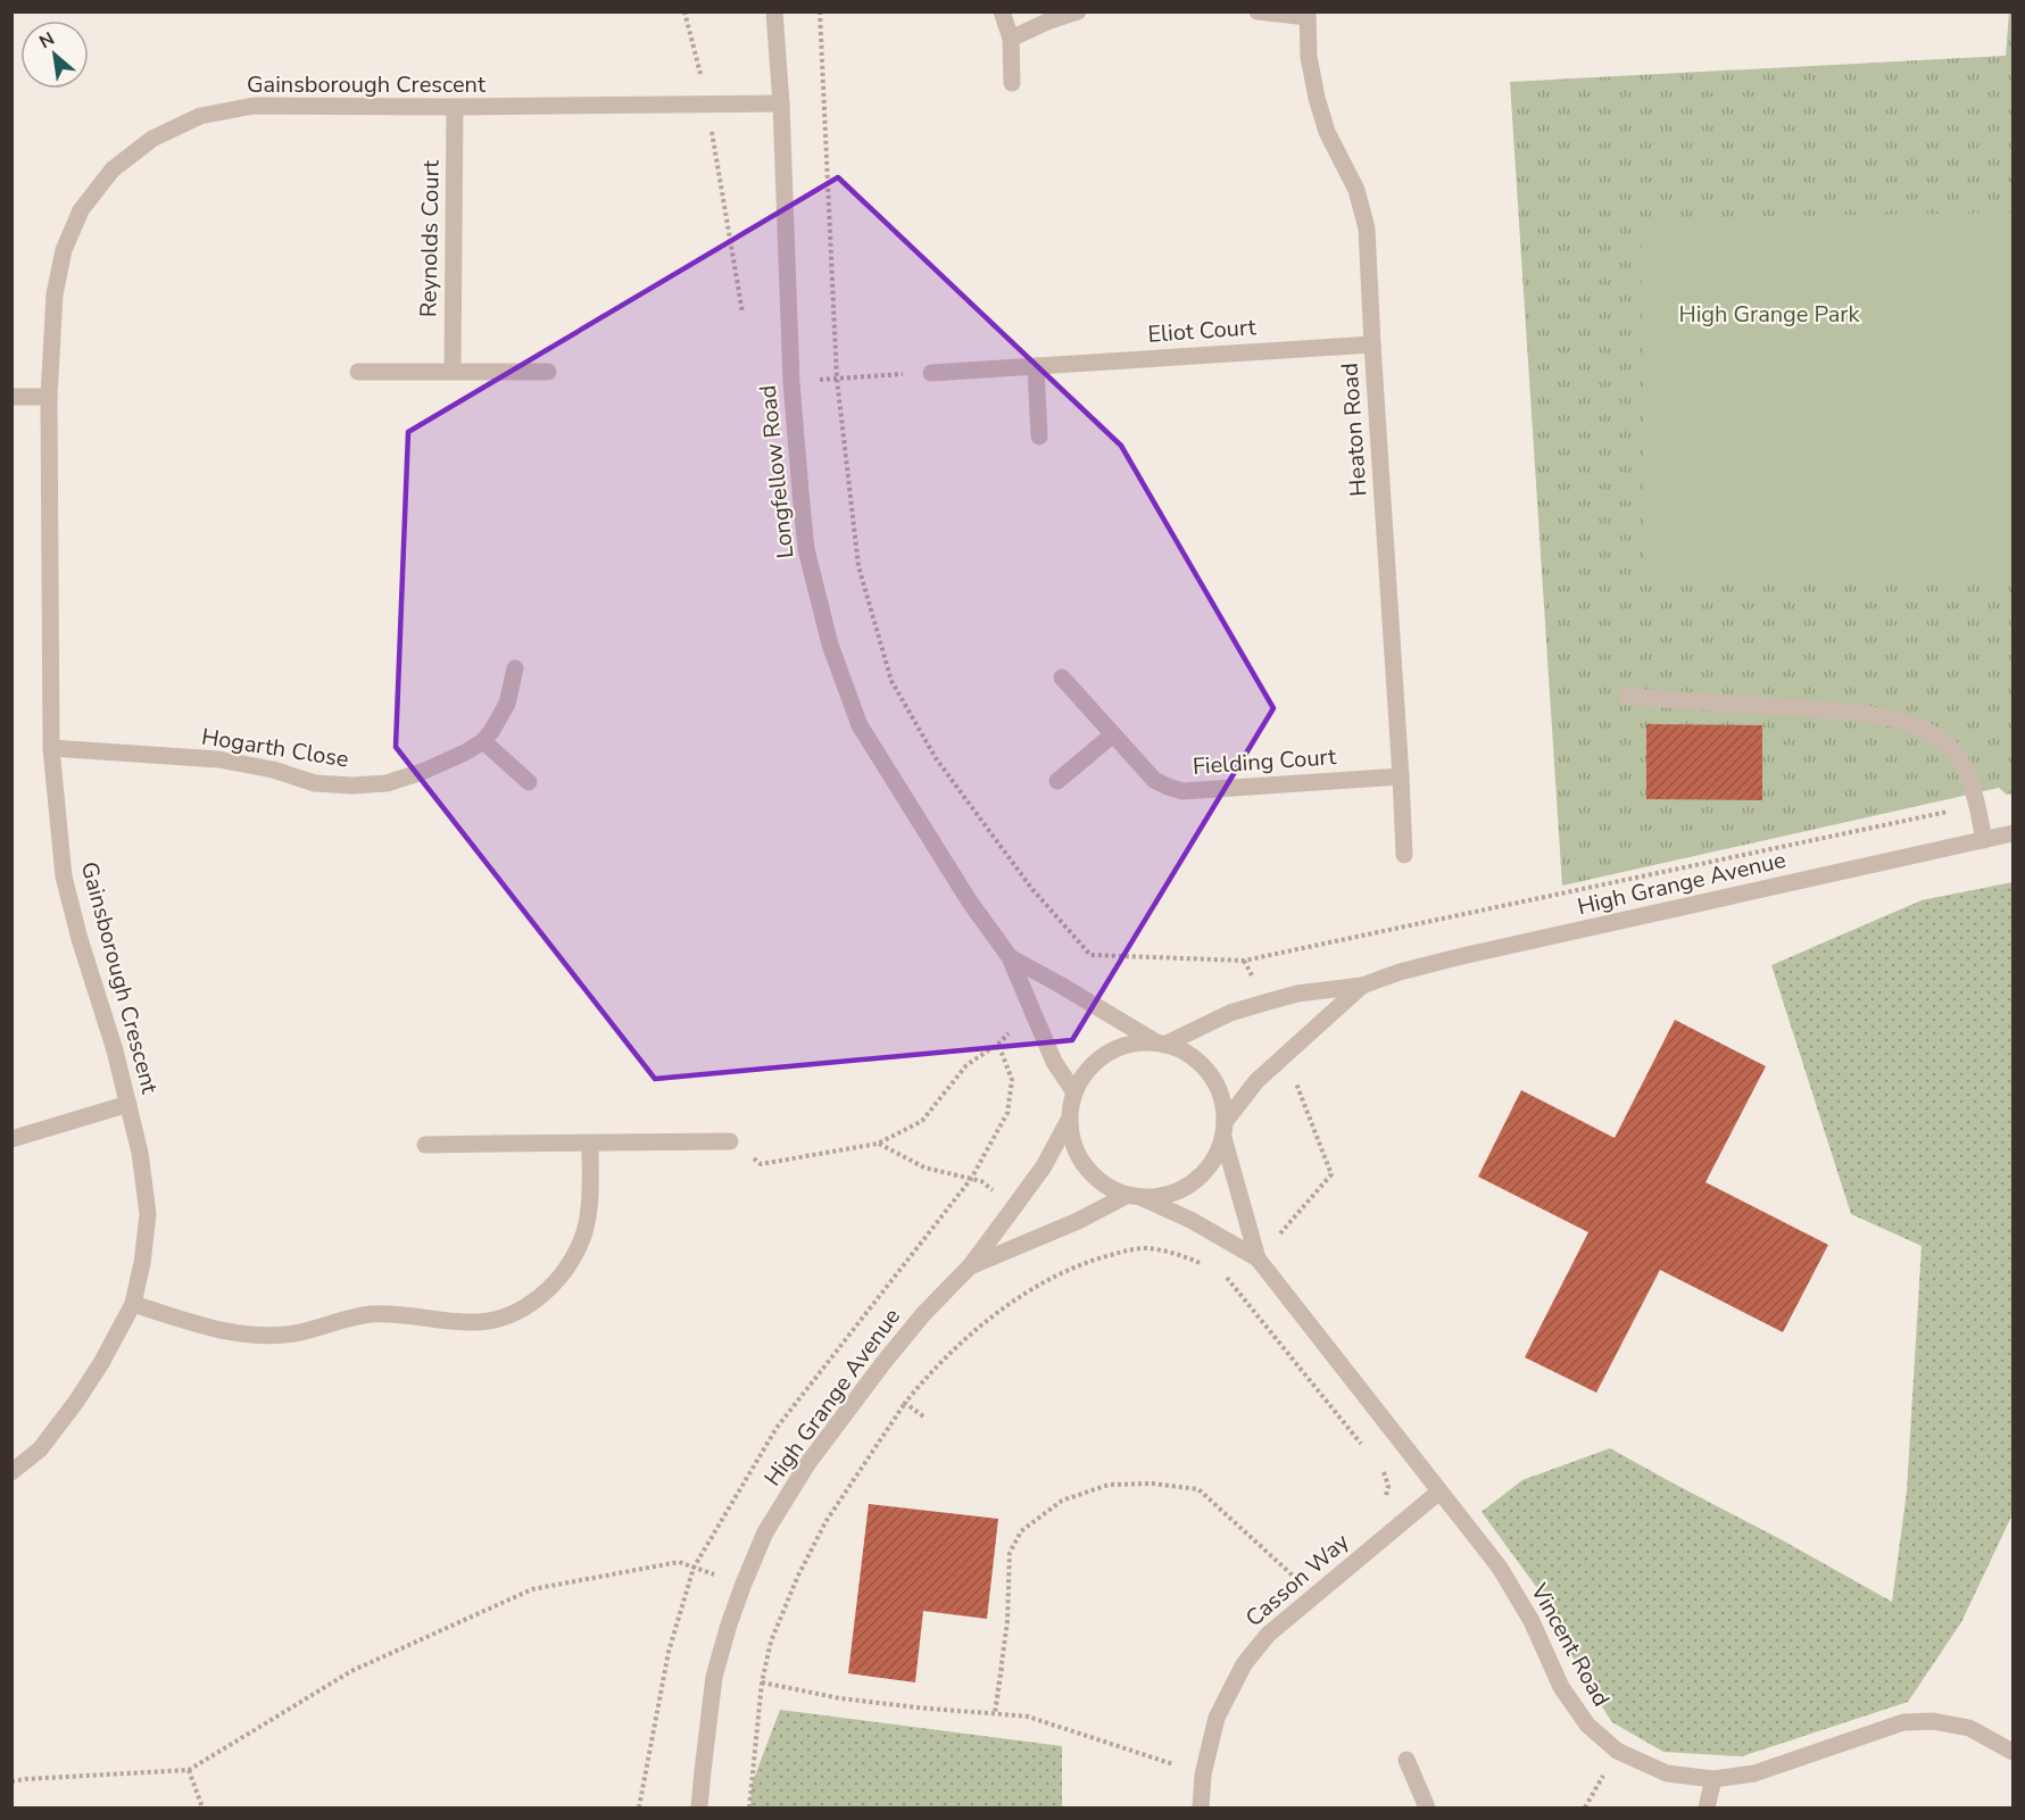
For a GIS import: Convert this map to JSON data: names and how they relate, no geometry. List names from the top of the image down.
{
  "streets": {
    "street": [
      "Gainsborough Crescent",
      "Reynolds Court",
      "Eliot Court",
      "Heaton Road",
      "Longfellow Road",
      "Hogarth Close",
      "Fielding Court",
      "High Grange Avenue",
      "Casson Way",
      "Vincent Road"
    ]
  },
  "crossings": [
    ["Gainsborough Crescent", "Reynolds Court"],
    ["Gainsborough Crescent", "Longfellow Road"],
    ["Gainsborough Crescent", "Hogarth Close"],
    ["Eliot Court", "Heaton Road"],
    ["Heaton Road", "Fielding Court"],
    ["High Grange Avenue", "Vincent Road"],
    ["Casson Way", "Vincent Road"]
  ],
  "parks": ["High Grange Park"],
  "north": "top left"
}
